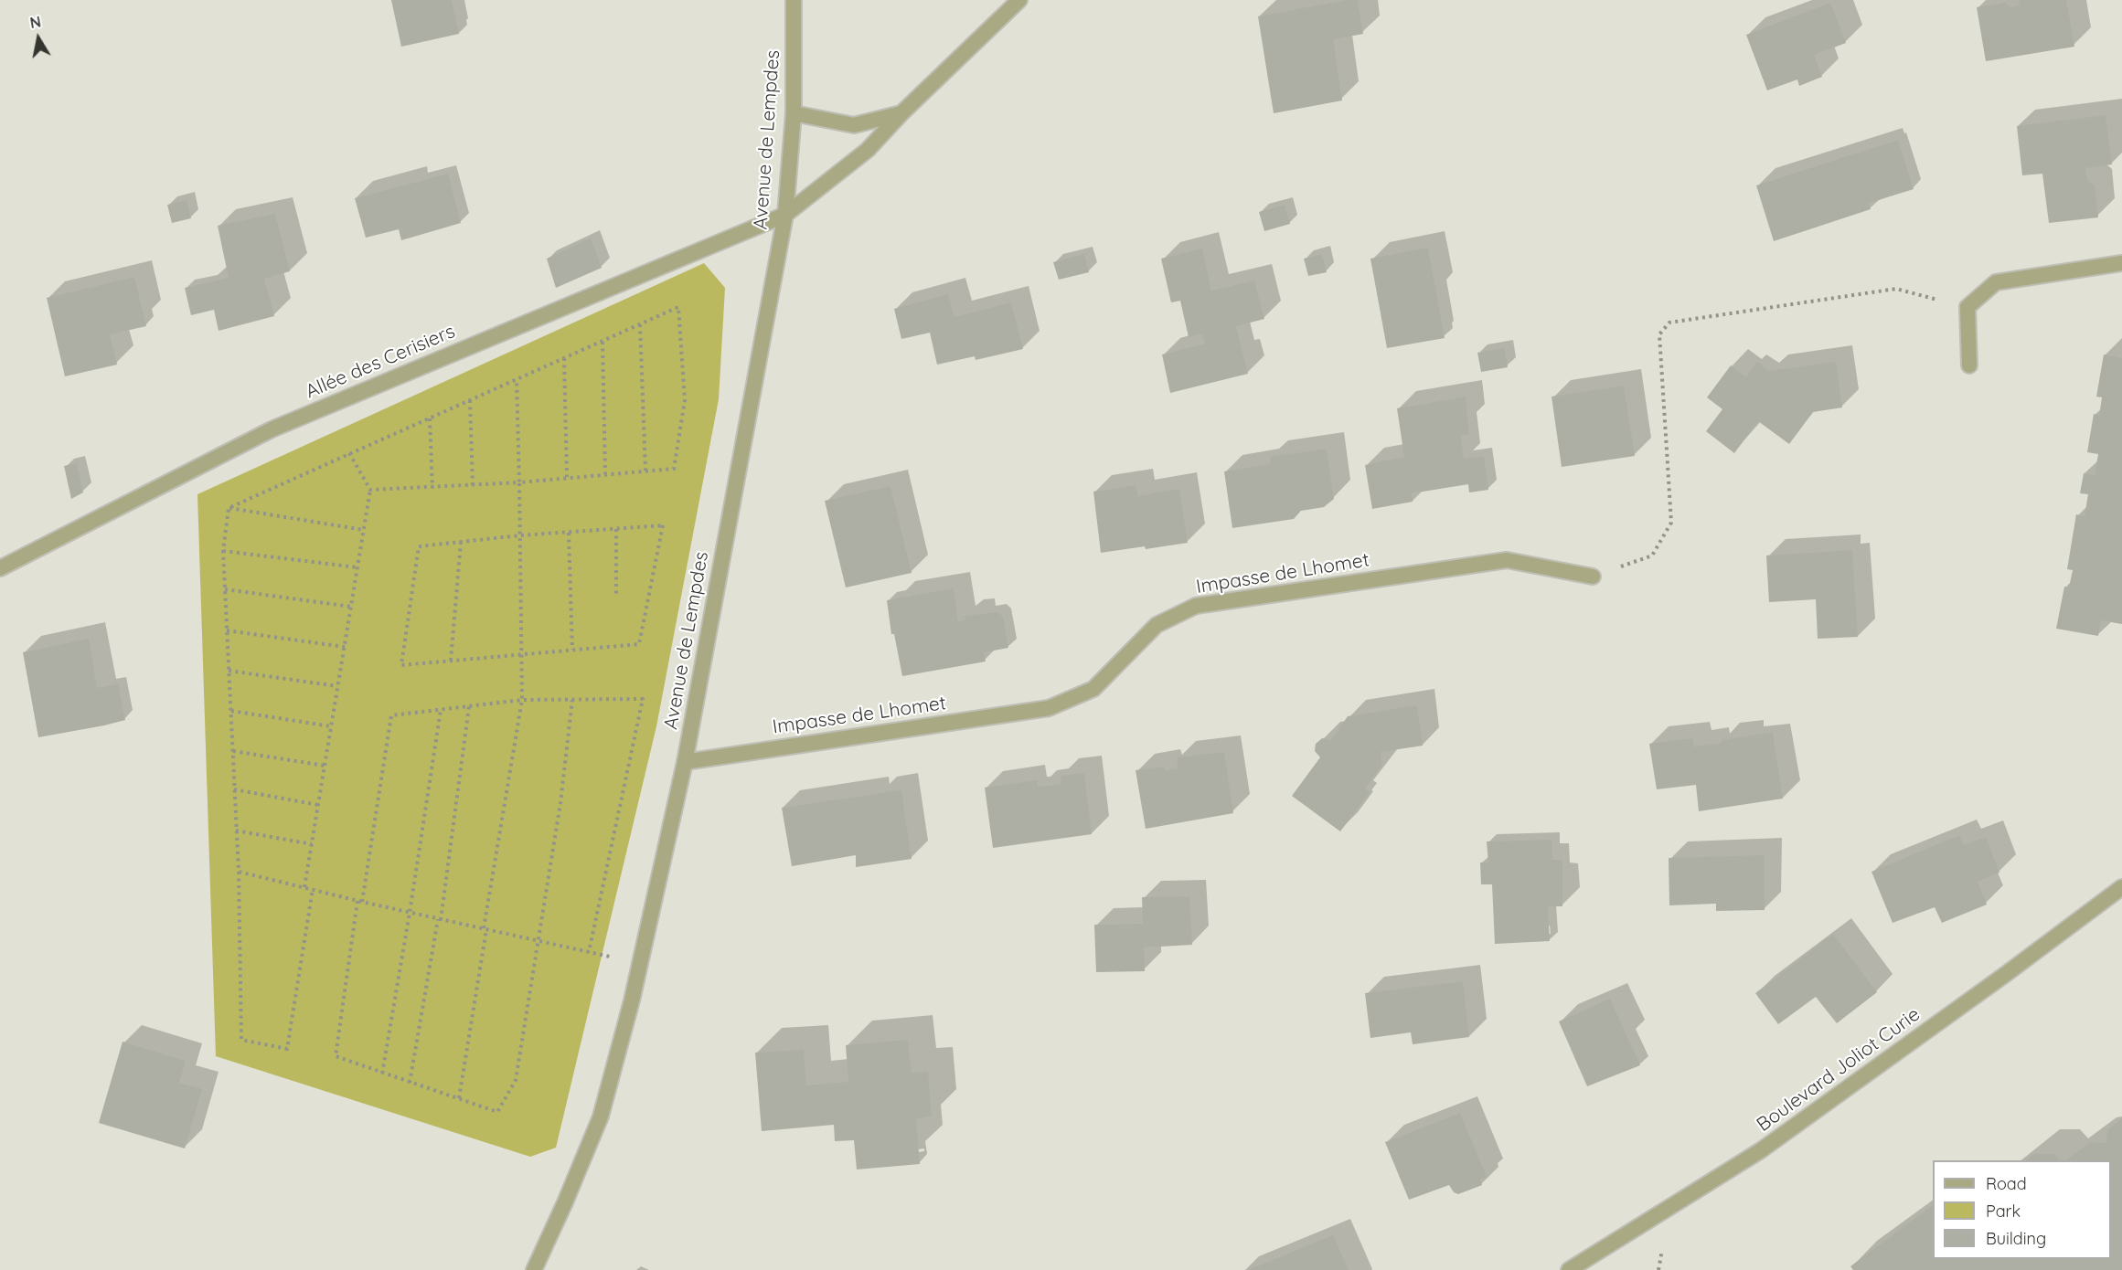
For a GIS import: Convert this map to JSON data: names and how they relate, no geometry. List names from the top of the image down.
{
  "streets": {
    "street": [
      "Avenue de Lempdes",
      "Allée des Cerisiers",
      "Impasse de Lhomet",
      "Boulevard Joliot Curie"
    ]
  },
  "crossings": [
    ["Avenue de Lempdes", "Allée des Cerisiers"],
    ["Avenue de Lempdes", "Impasse de Lhomet"]
  ],
  "legend": ["Road", "Park", "Building"],
  "north": "top"
}
